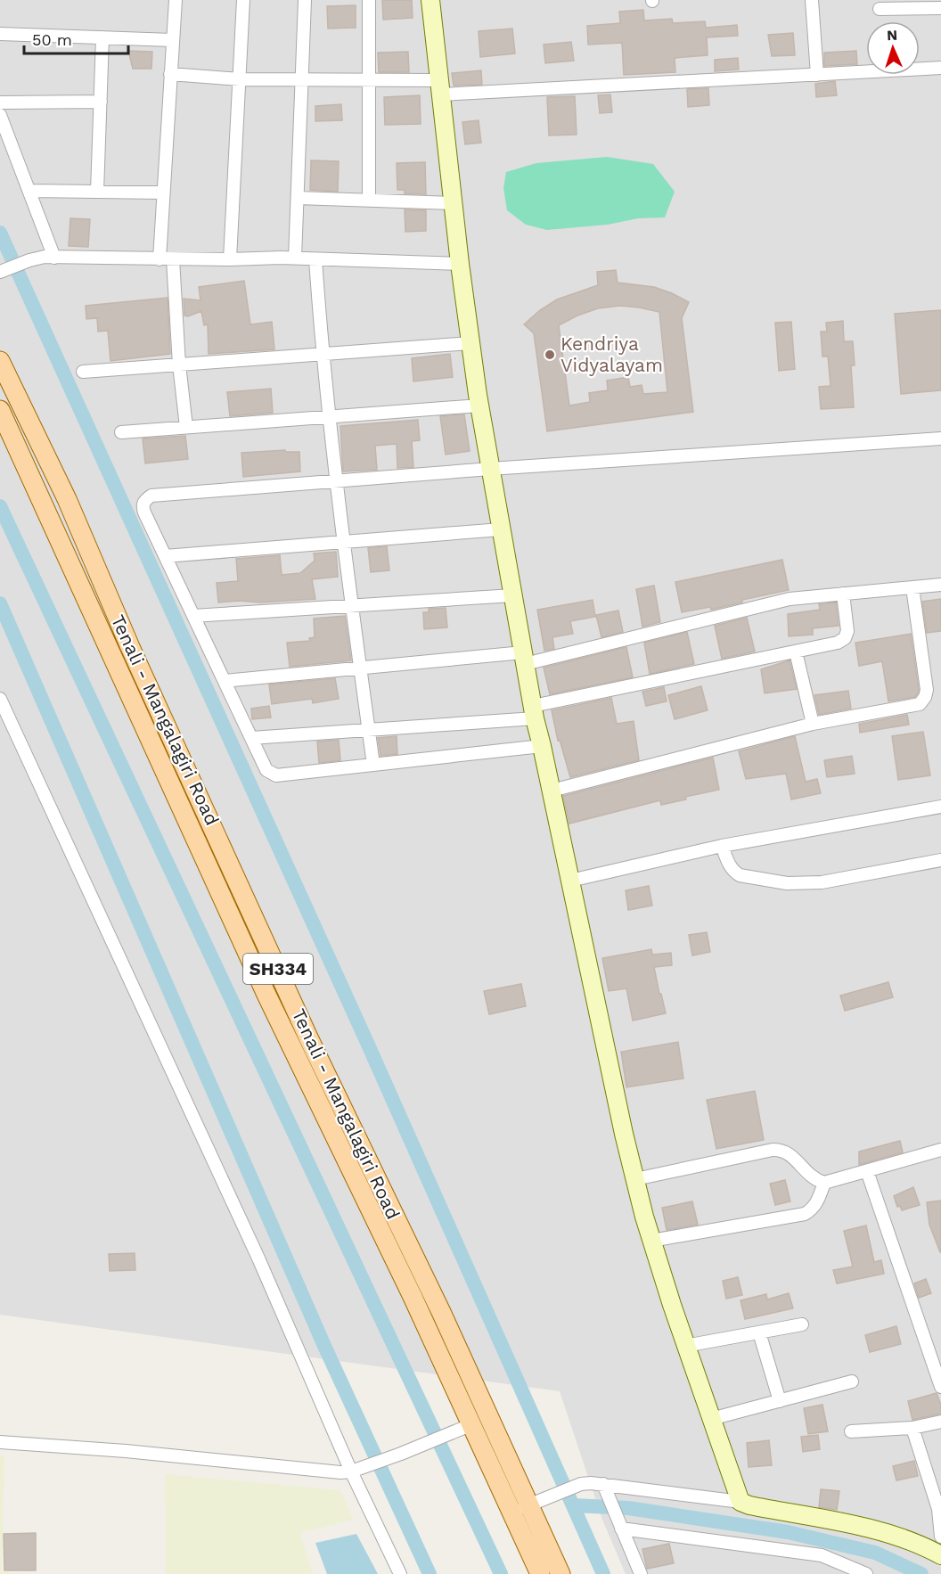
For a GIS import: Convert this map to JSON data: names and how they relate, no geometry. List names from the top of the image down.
{
  "streets": {
    "main road": ["Tenali - Mangalagiri Road", "SH334"]
  },
  "crossings": [
    ["Tenali - Mangalagiri Road", "SH334"]
  ],
  "places": ["Kendriya Vidyalayam"],
  "scale_bar": "50 m",
  "north": "top"
}
